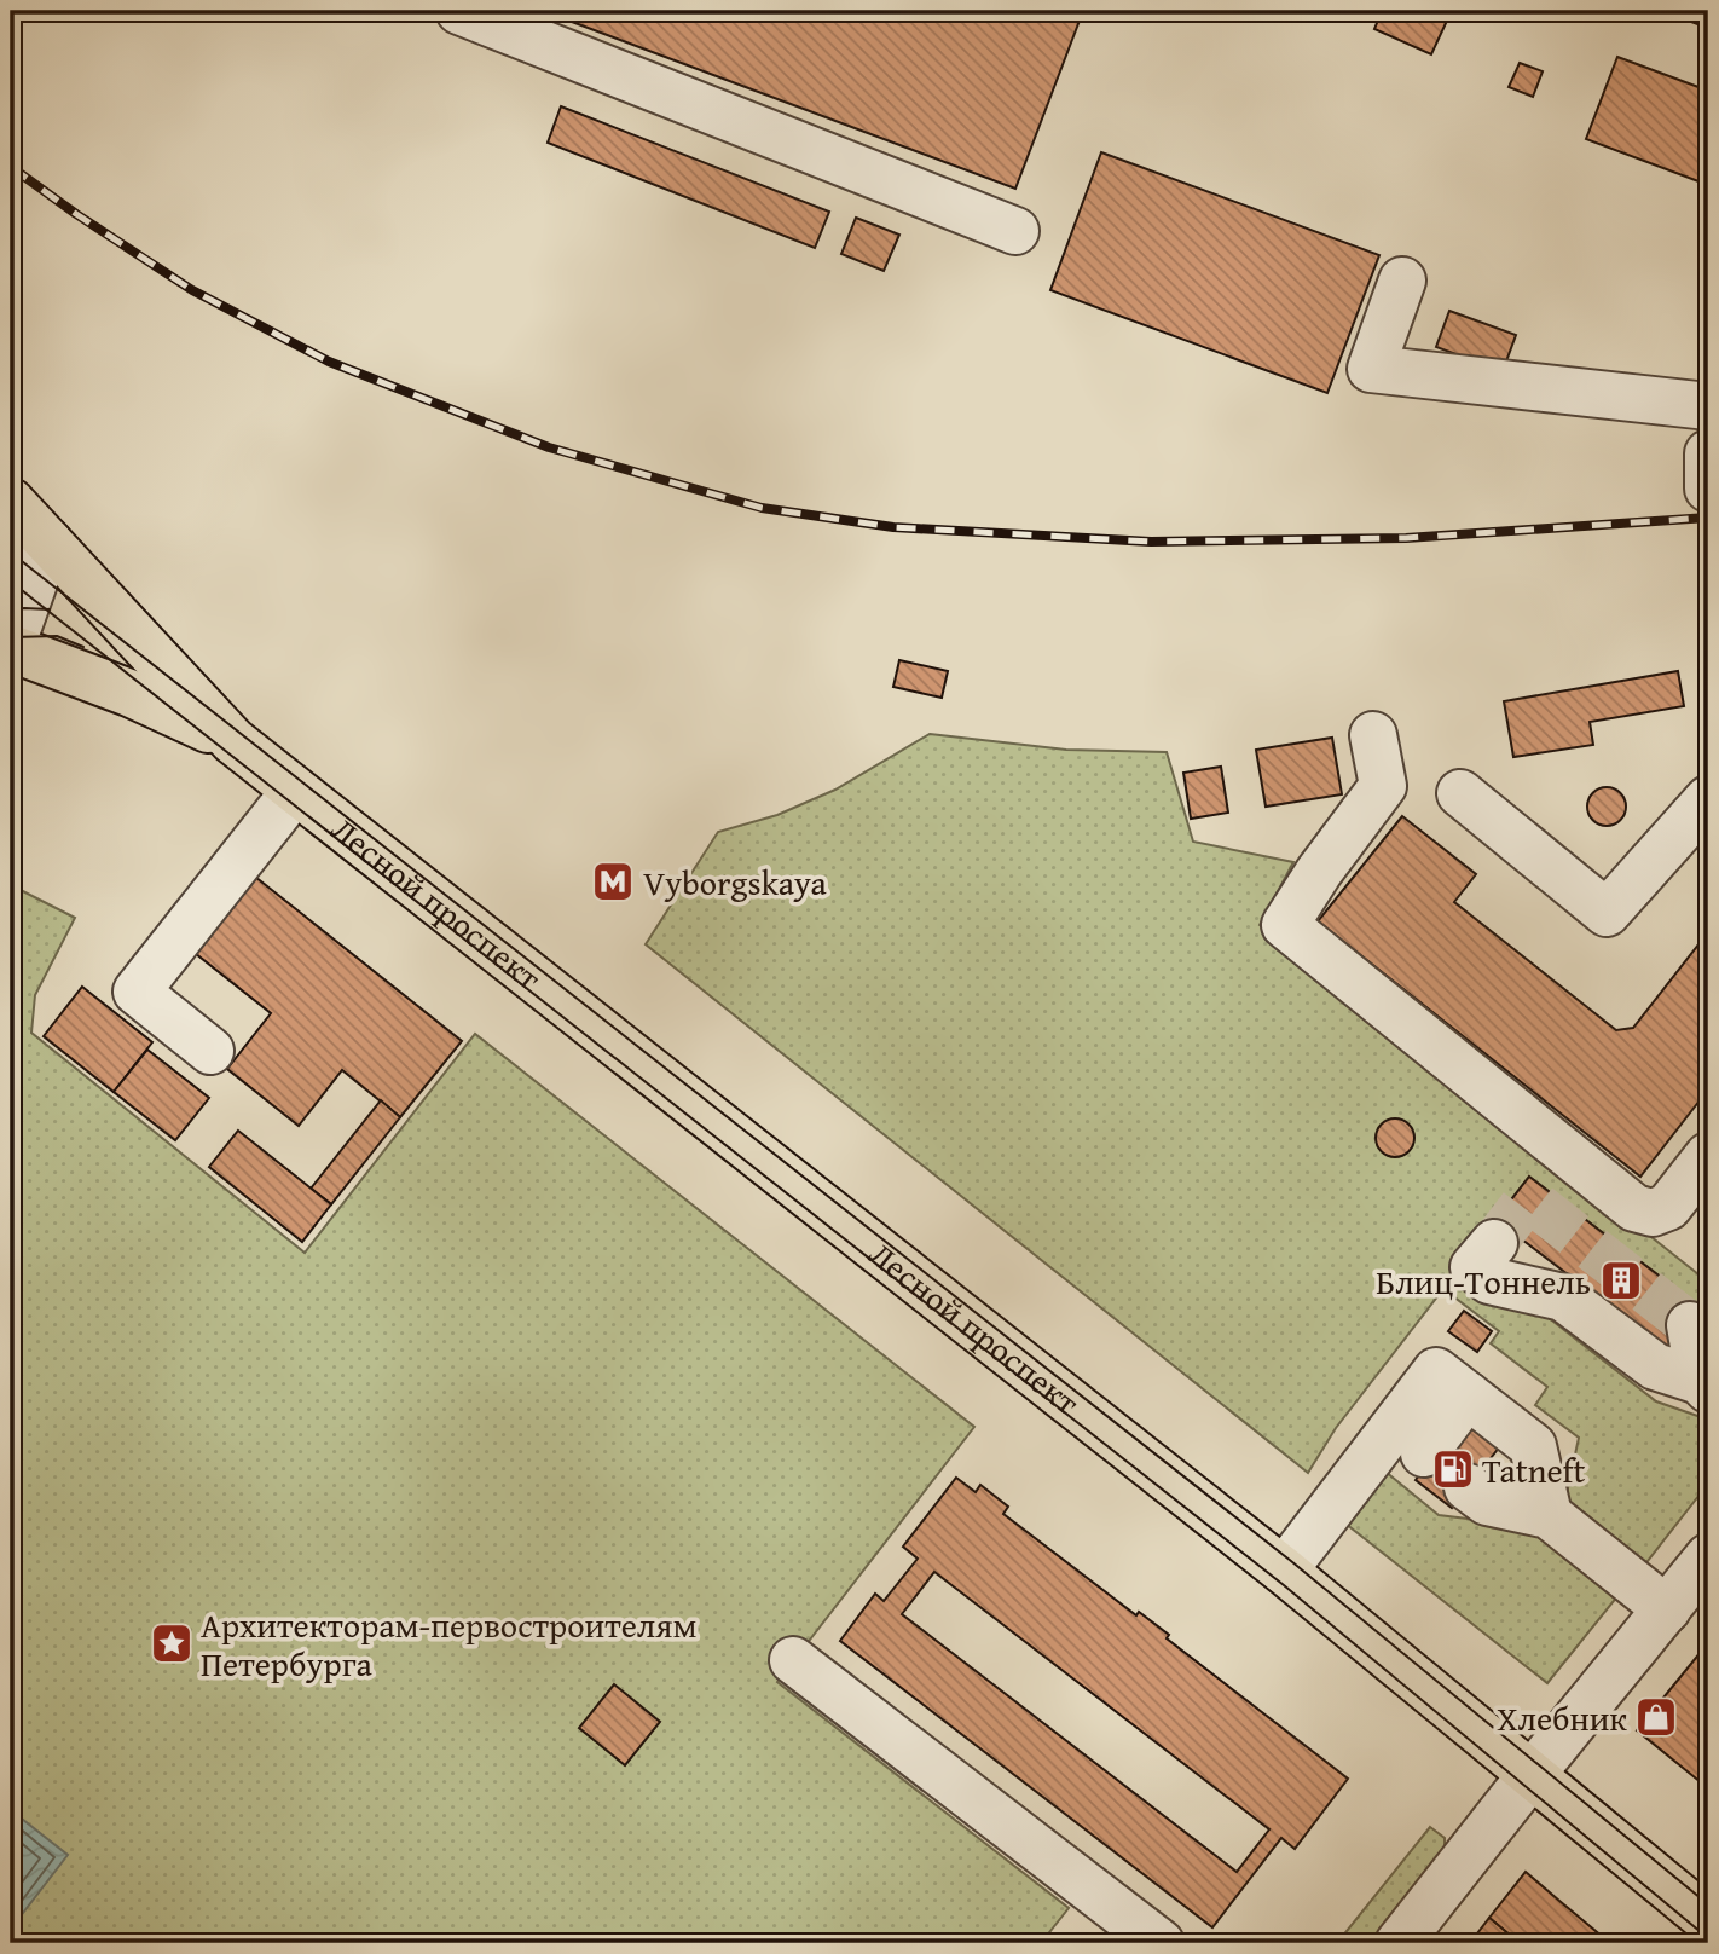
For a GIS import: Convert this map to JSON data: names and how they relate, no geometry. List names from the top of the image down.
{
  "streets": {
    "main road": ["Лесной проспект"]
  },
  "places": {
    "metro station": ["Vyborgskaya"],
    "building": ["Блиц-Тоннель"],
    "fuel station": ["Tatneft"],
    "place": ["Архитекторам-первостроителям Петербурга"],
    "shop": ["Хлебник"]
  }
}
